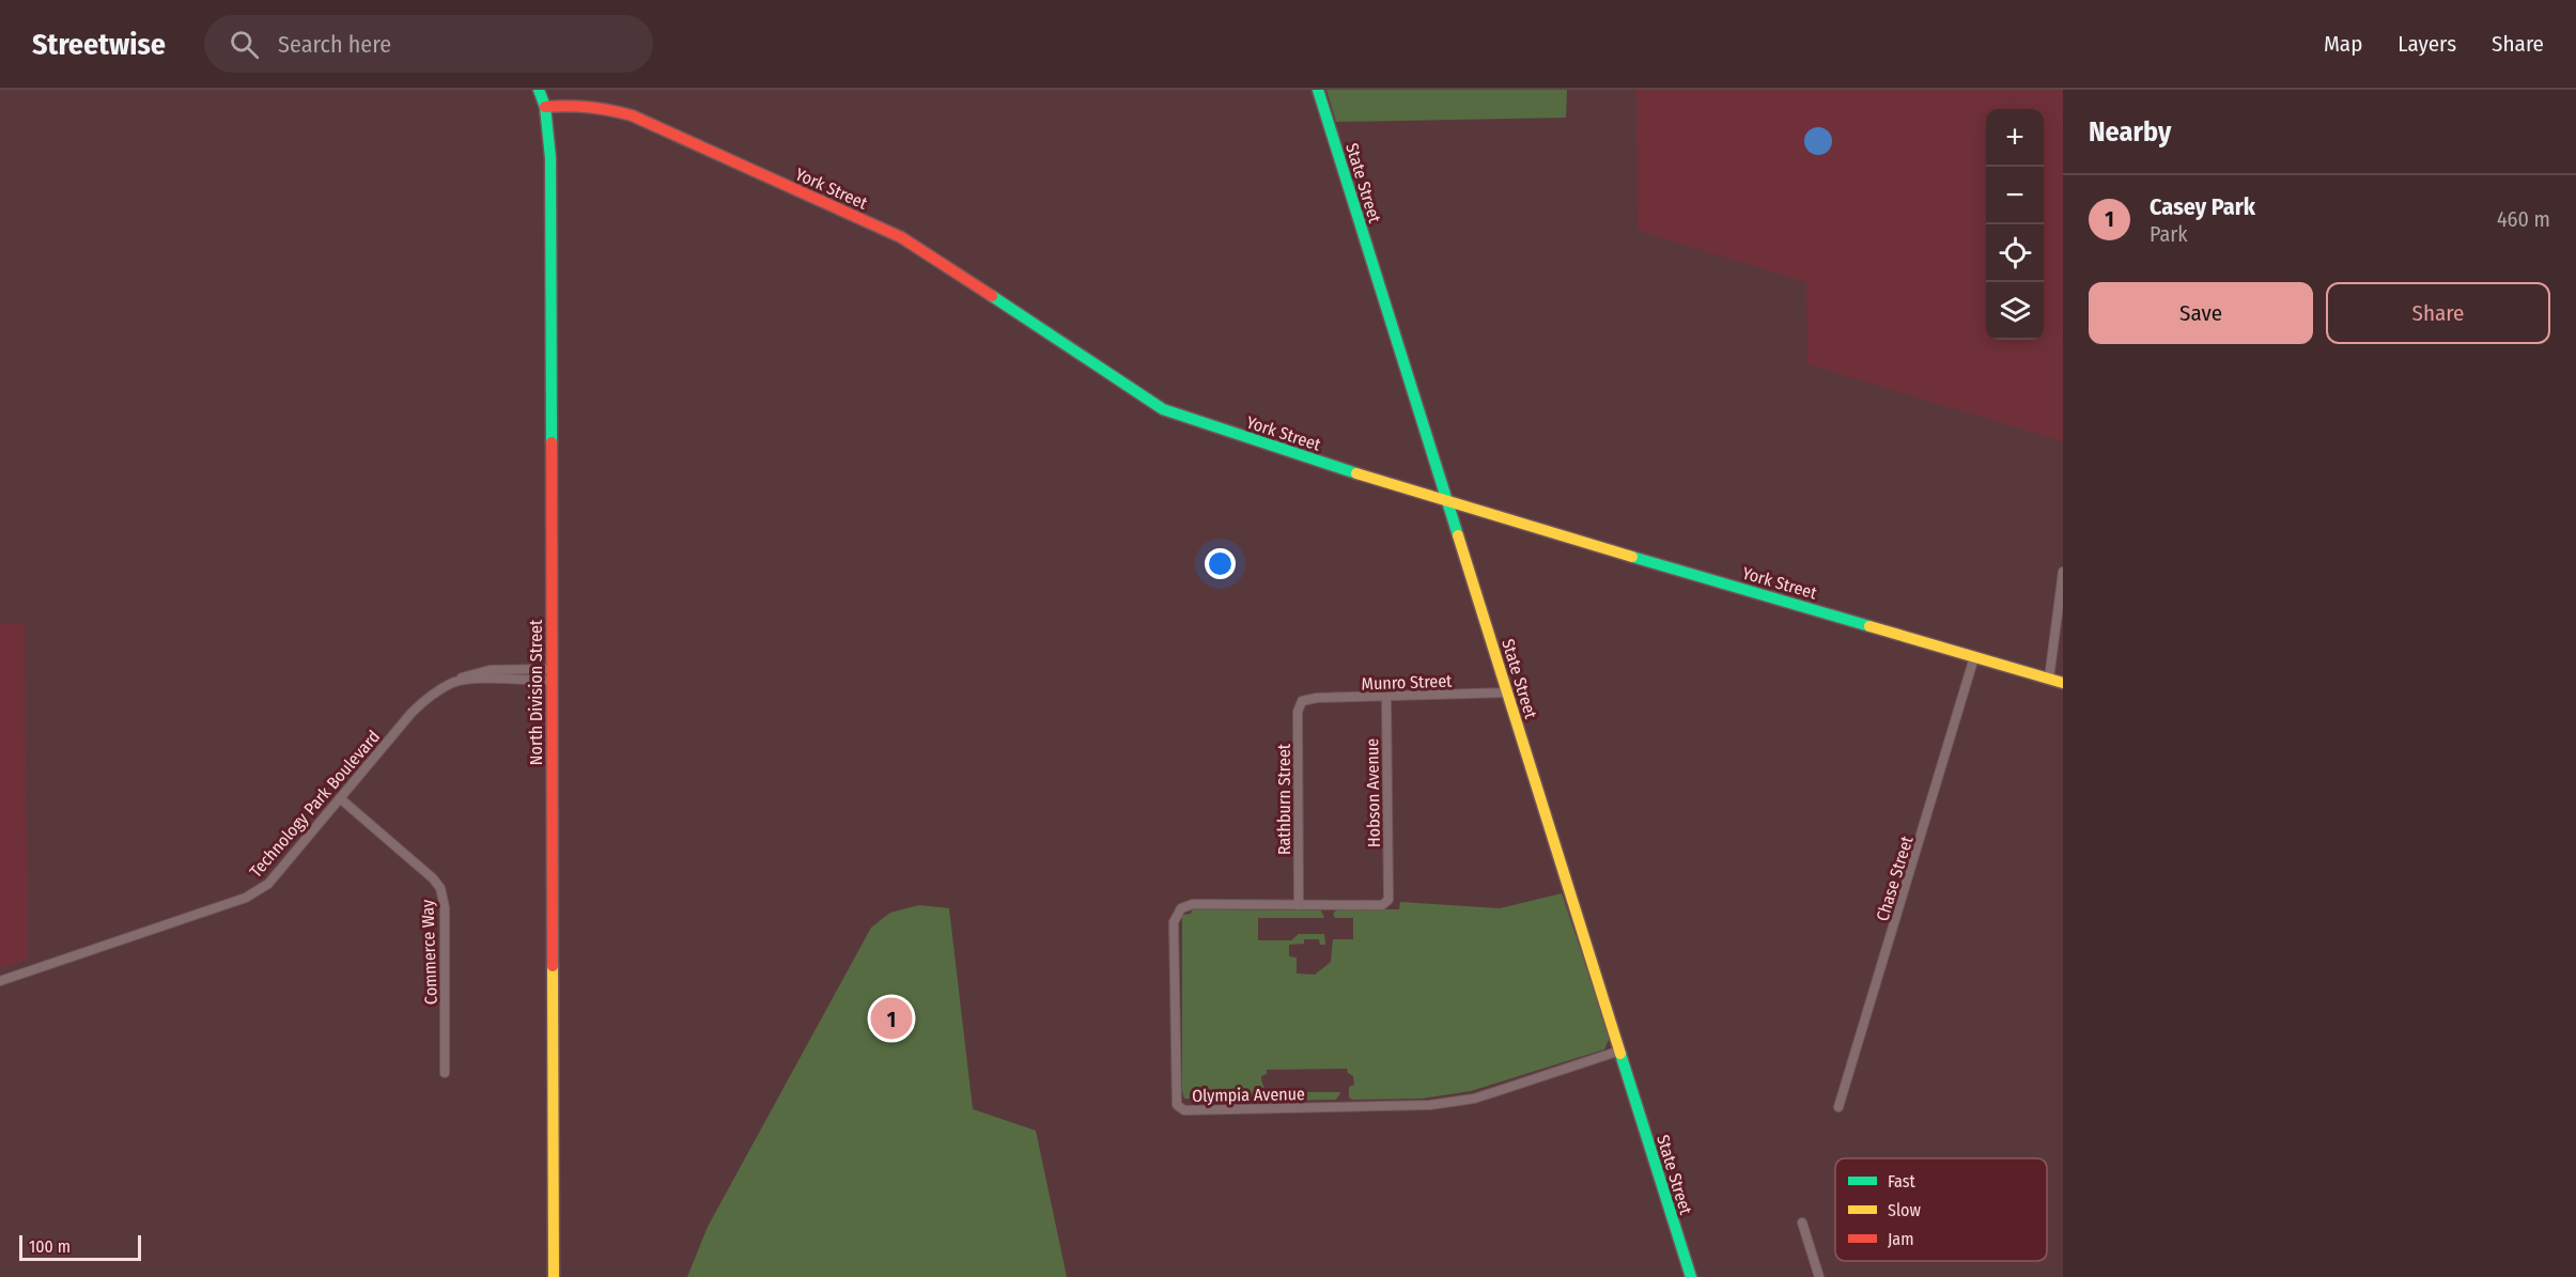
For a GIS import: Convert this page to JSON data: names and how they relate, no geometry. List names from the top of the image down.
{
  "streets": {
    "street": [
      "State Street",
      "York Street",
      "Munro Street",
      "North Division Street",
      "Hobson Avenue",
      "Rathburn Street",
      "Technology Park Boulevard",
      "Chase Street",
      "Commerce Way",
      "Olympia Avenue"
    ]
  },
  "crossings": [
    ["State Street", "York Street"],
    ["State Street", "Munro Street"],
    ["State Street", "Olympia Avenue"],
    ["York Street", "North Division Street"],
    ["York Street", "Chase Street"],
    ["Munro Street", "Hobson Avenue"],
    ["Munro Street", "Rathburn Street"],
    ["North Division Street", "Technology Park Boulevard"],
    ["Hobson Avenue", "Olympia Avenue"],
    ["Rathburn Street", "Olympia Avenue"],
    ["Technology Park Boulevard", "Commerce Way"]
  ],
  "legend": ["Fast", "Slow", "Jam"],
  "scale_bar": "100 m",
  "page": {
    "header": "Streetwise",
    "search": "Search here",
    "nav": ["Map", "Layers", "Share"],
    "heading": "Nearby",
    "map_buttons": ["+", "−"],
    "list": [
      {
        "mark": "1",
        "name": "Casey Park",
        "note": "Park",
        "value": "460 m"
      }
    ],
    "buttons": ["Save", "Share"],
    "pins": "1",
    "scale": "100 m"
  }
}
